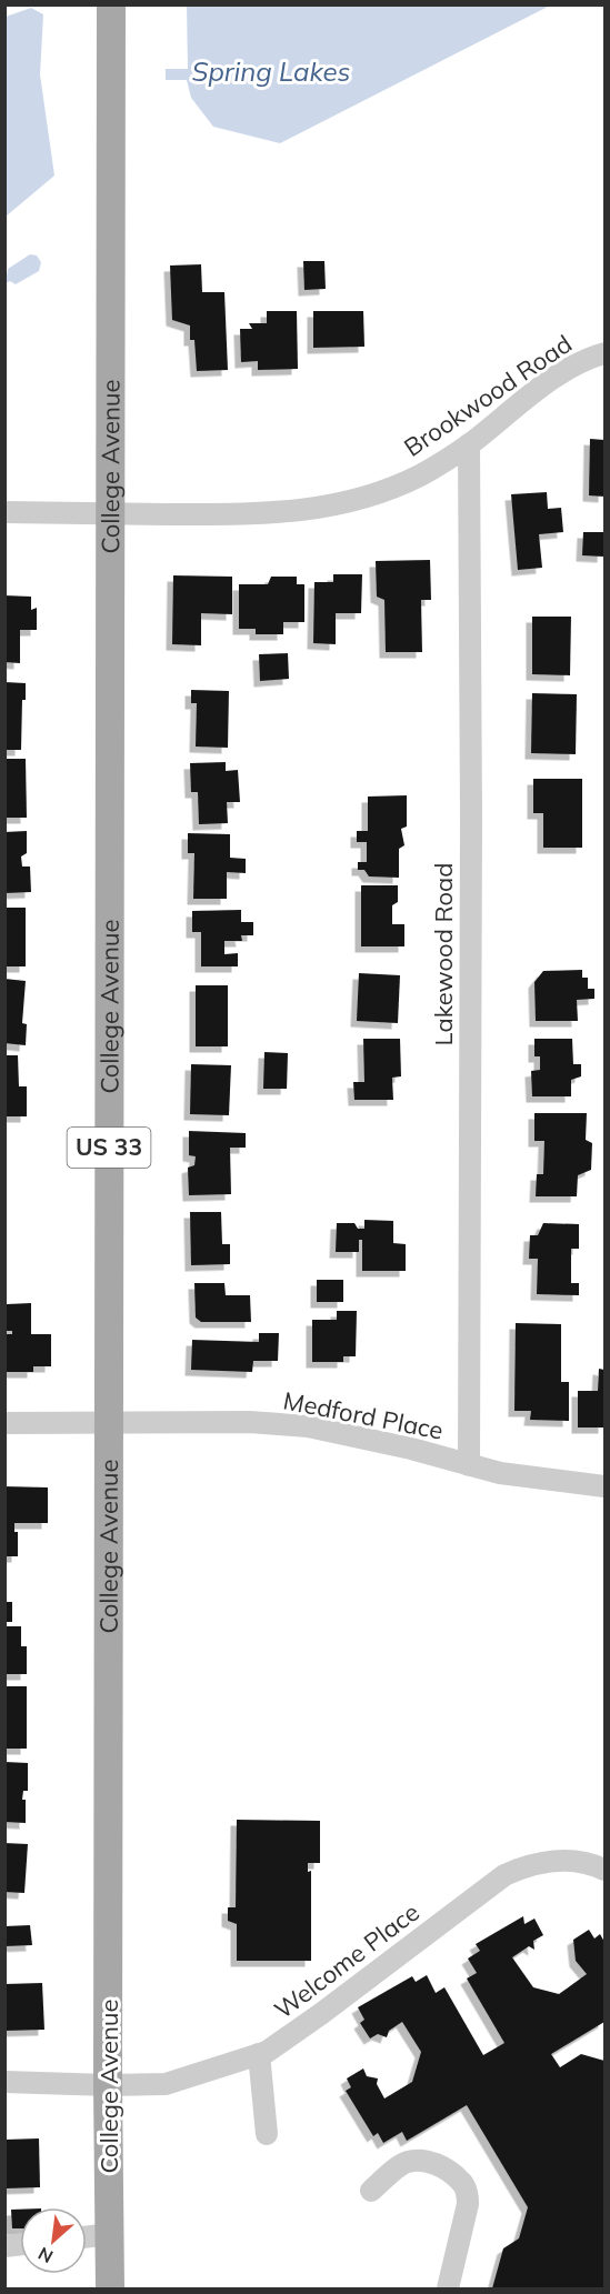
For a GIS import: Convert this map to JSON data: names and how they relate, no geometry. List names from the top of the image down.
{
  "streets": {
    "main road": ["College Avenue", "US 33"],
    "street": [
      "Brookwood Road",
      "Lakewood Road",
      "Medford Place",
      "Welcome Place"
    ]
  },
  "crossings": [
    ["Brookwood Road", "College Avenue"],
    ["Brookwood Road", "Lakewood Road"],
    ["College Avenue", "Medford Place"],
    ["College Avenue", "Welcome Place"],
    ["Lakewood Road", "Medford Place"]
  ],
  "water": ["Spring Lakes"],
  "north": "bottom left"
}
